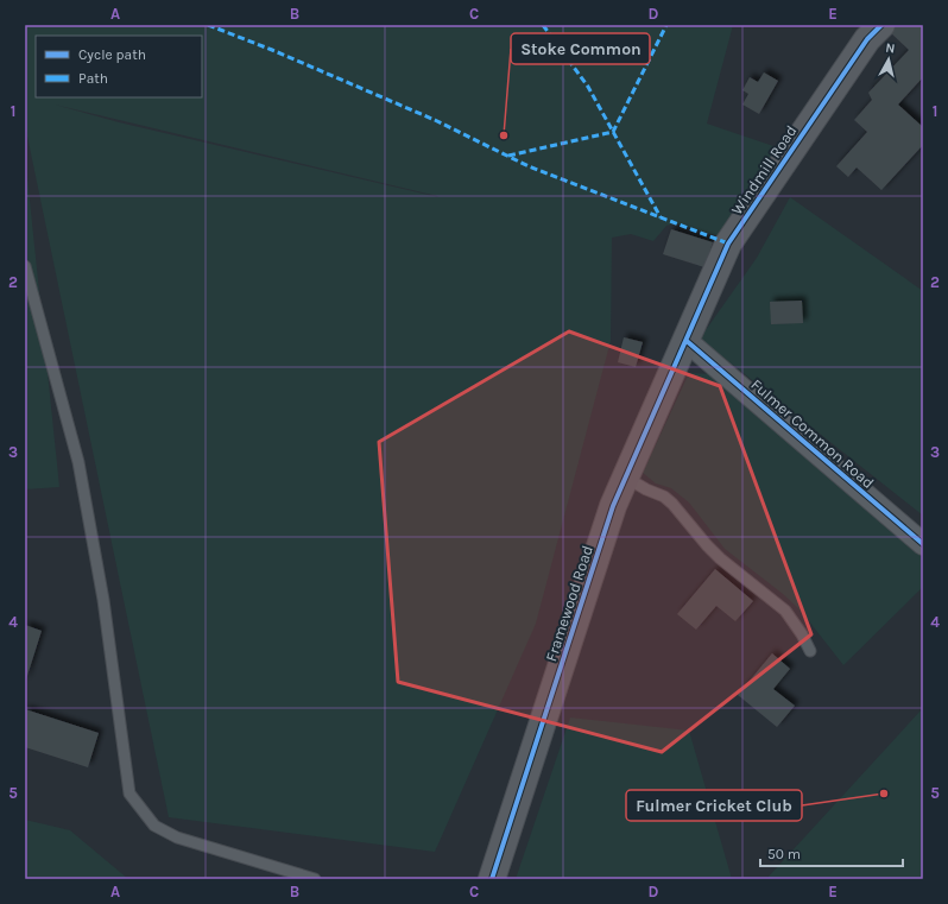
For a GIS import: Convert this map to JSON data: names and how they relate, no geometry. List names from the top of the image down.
{
  "streets": {
    "street": ["Windmill Road", "Fulmer Common Road", "Framewood Road"]
  },
  "crossings": [
    ["Windmill Road", "Fulmer Common Road"],
    ["Windmill Road", "Framewood Road"],
    ["Fulmer Common Road", "Framewood Road"]
  ],
  "places": ["Stoke Common", "Fulmer Cricket Club"],
  "legend": ["Cycle path", "Path"],
  "scale_bar": "50 m",
  "north": "top",
  "grid": {
    "columns": [
      "A",
      "B",
      "C",
      "D",
      "E"
    ],
    "rows": [
      "1",
      "2",
      "3",
      "4",
      "5"
    ]
  }
}
